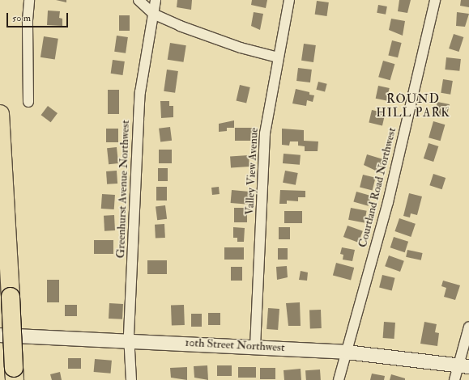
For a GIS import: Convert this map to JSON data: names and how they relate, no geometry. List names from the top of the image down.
{
  "streets": {
    "main road": ["10th Street Northwest"],
    "street": ["Valley View Avenue", "Courtland Road Northwest", "Greenhurst Avenue Northwest"]
  },
  "crossings": [
    ["Valley View Avenue", "10th Street Northwest"],
    ["Courtland Road Northwest", "10th Street Northwest"],
    ["Greenhurst Avenue Northwest", "10th Street Northwest"]
  ],
  "districts": ["ROUND HILL PARK"],
  "scale_bar": "50 m"
}
